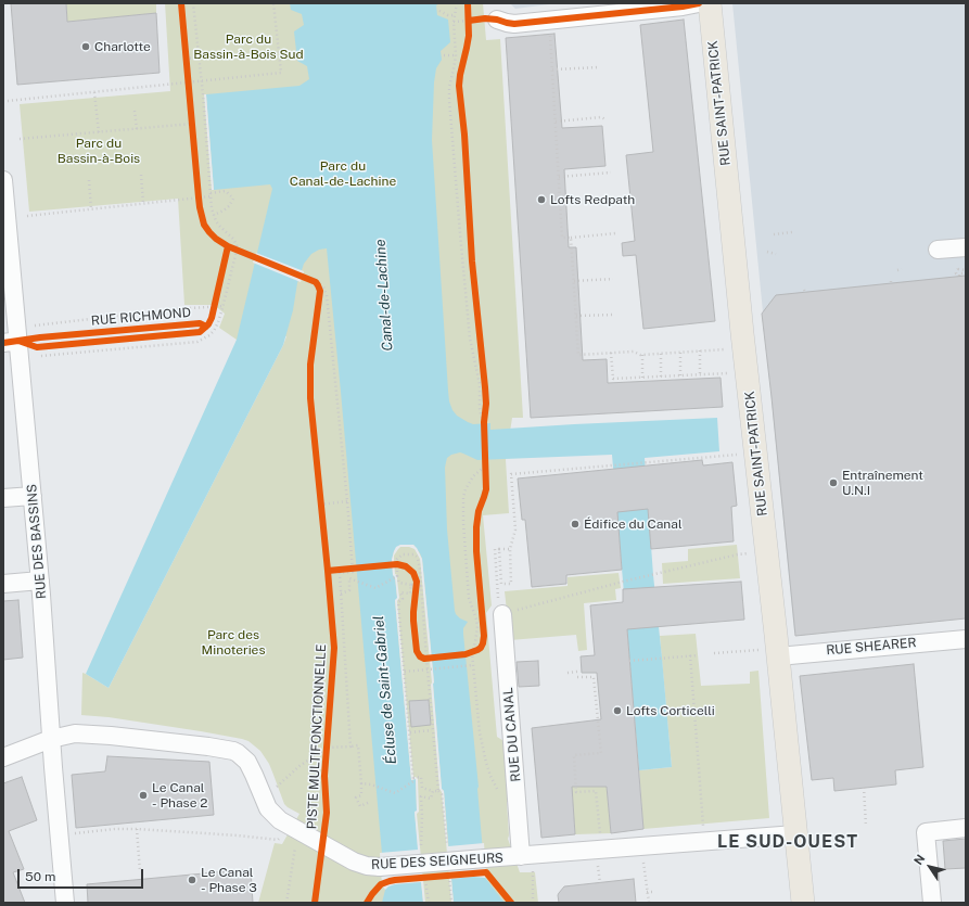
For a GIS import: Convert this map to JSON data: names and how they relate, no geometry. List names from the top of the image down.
{
  "streets": {
    "main road": ["RUE SAINT-PATRICK"],
    "street": [
      "RUE DES BASSINS",
      "RUE SHEARER",
      "RUE DU CANAL",
      "RUE DES SEIGNEURS"
    ],
    "cycle path": ["RUE RICHMOND", "PISTE MULTIFONCTIONNELLE"]
  },
  "crossings": [
    ["RUE SAINT-PATRICK", "RUE SHEARER"],
    ["RUE SAINT-PATRICK", "RUE DES SEIGNEURS"],
    ["RUE DES BASSINS", "RUE DES SEIGNEURS"],
    ["RUE DU CANAL", "RUE DES SEIGNEURS"]
  ],
  "districts": ["LE SUD-OUEST"],
  "water": ["Canal-de-Lachine", "Écluse de Saint-Gabriel"],
  "parks": [
    "Parc du Bassin-à-Bois Sud",
    "Parc du Bassin-à-Bois",
    "Parc du Canal-de-Lachine",
    "Parc des Minoteries"
  ],
  "places": [
    "Charlotte",
    "Lofts Redpath",
    "Entraînement U.N.I",
    "Édifice du Canal",
    "Lofts Corticelli",
    "Le Canal - Phase 2",
    "Le Canal - Phase 3"
  ],
  "scale_bar": "50 m",
  "north": "top left"
}
